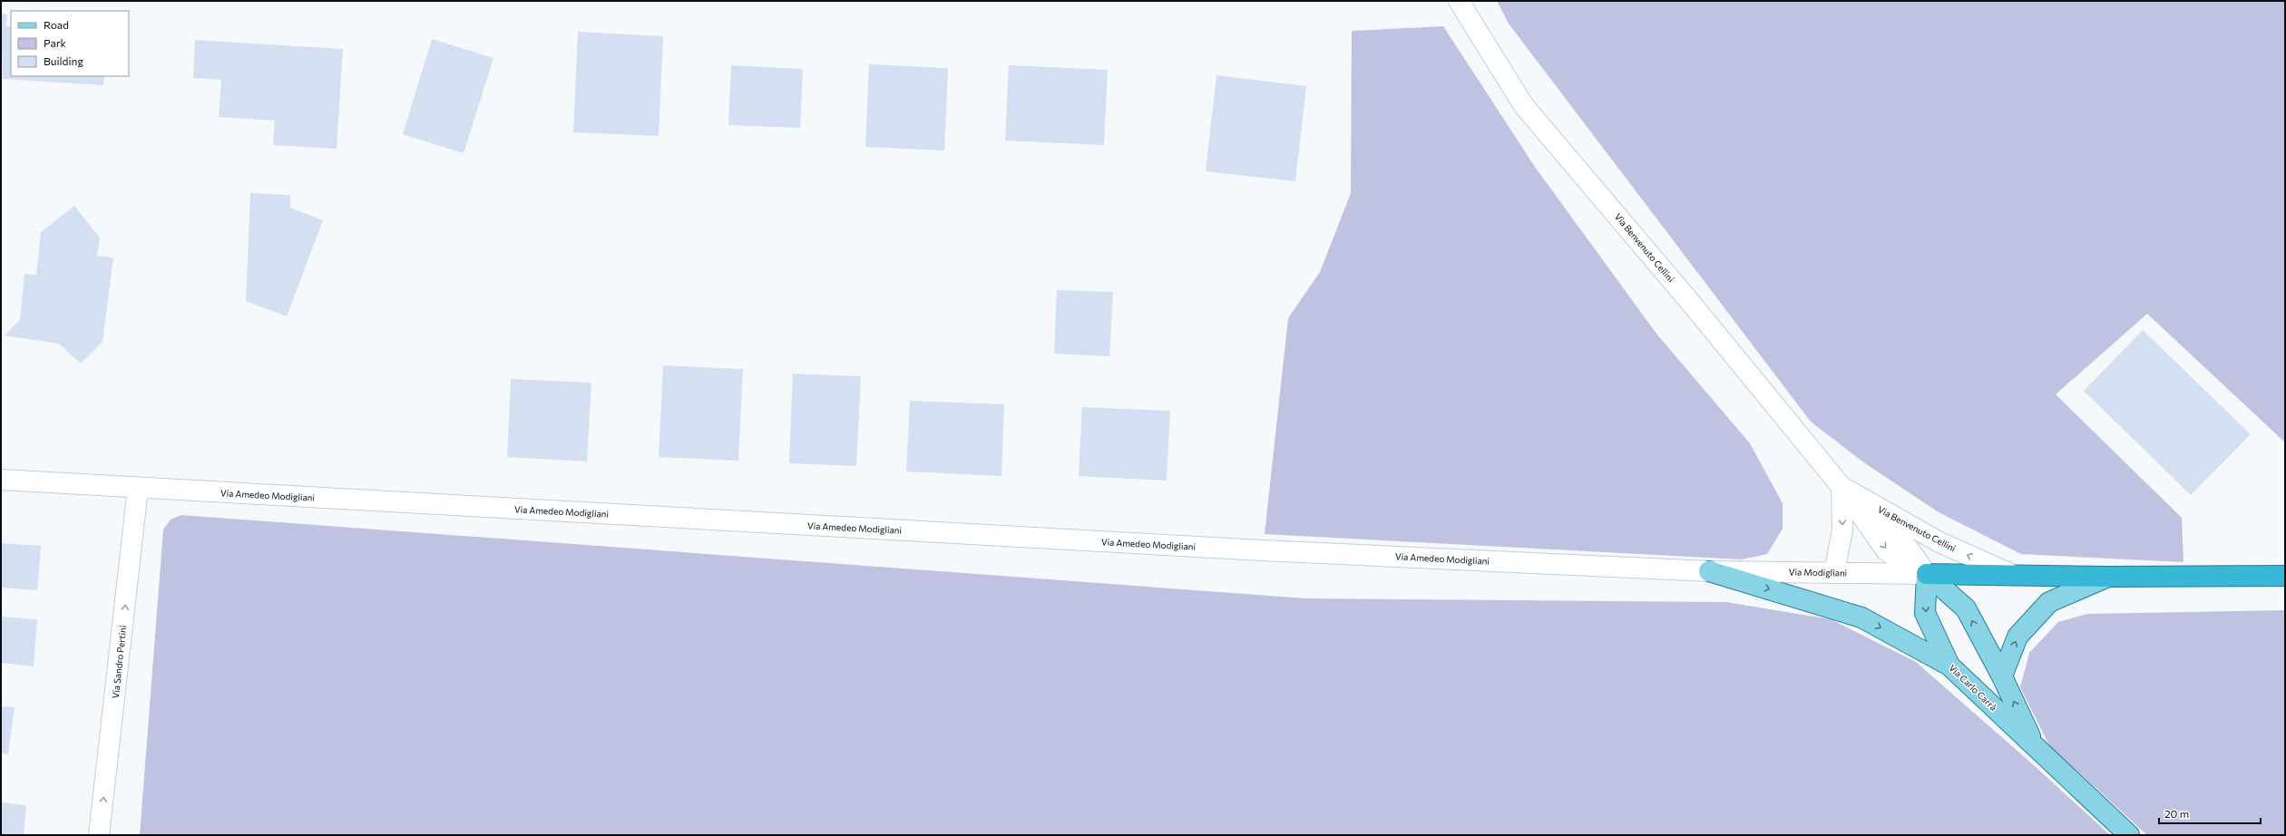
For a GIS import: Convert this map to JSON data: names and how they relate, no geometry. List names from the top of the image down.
{
  "streets": {
    "main road": ["Via Carlo Carrà"],
    "street": [
      "Via Benvenuto Cellini",
      "Via Amedeo Modigliani",
      "Via Modigliani",
      "Via Sandro Pertini"
    ]
  },
  "crossings": [
    ["Via Benvenuto Cellini", "Via Modigliani"],
    ["Via Benvenuto Cellini", "Via Carlo Carrà"],
    ["Via Amedeo Modigliani", "Via Modigliani"],
    ["Via Amedeo Modigliani", "Via Sandro Pertini"],
    ["Via Modigliani", "Via Carlo Carrà"]
  ],
  "one_way": ["Via Sandro Pertini"],
  "legend": ["Road", "Park", "Building"],
  "scale_bar": "20 m"
}
